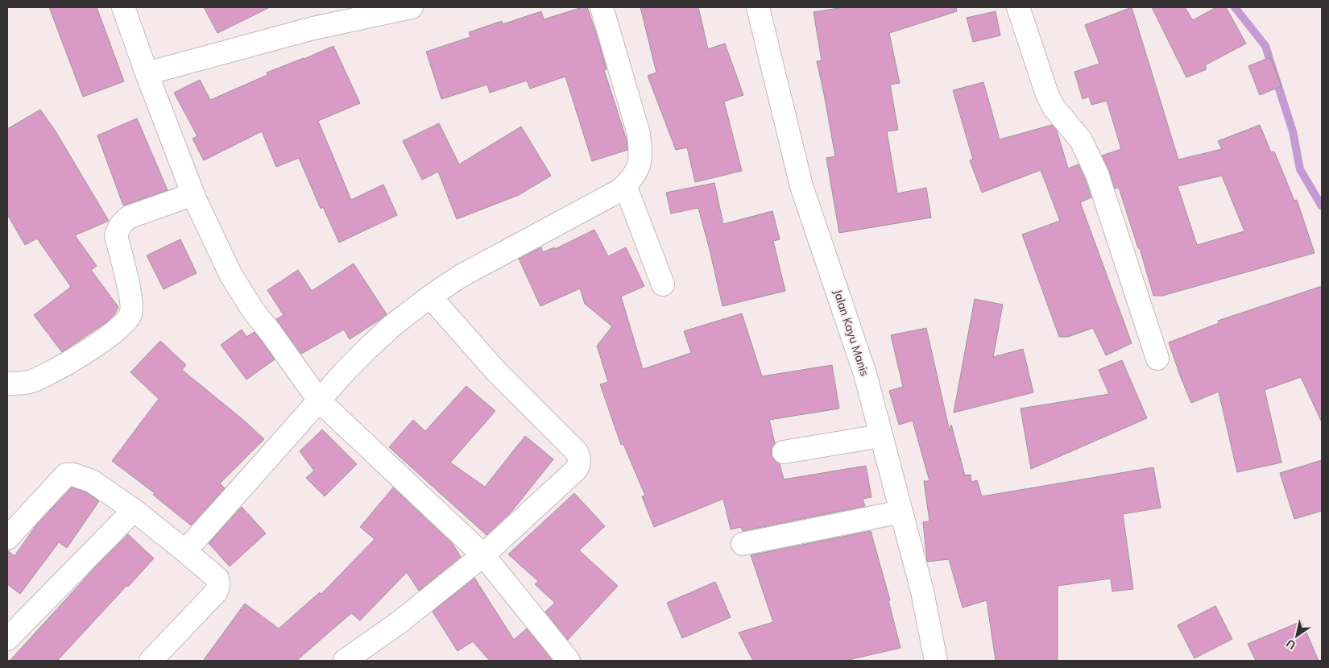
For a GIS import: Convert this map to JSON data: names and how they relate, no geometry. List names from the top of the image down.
{
  "streets": {
    "street": ["Jalan Kayu Manis"]
  },
  "north": "bottom left"
}
